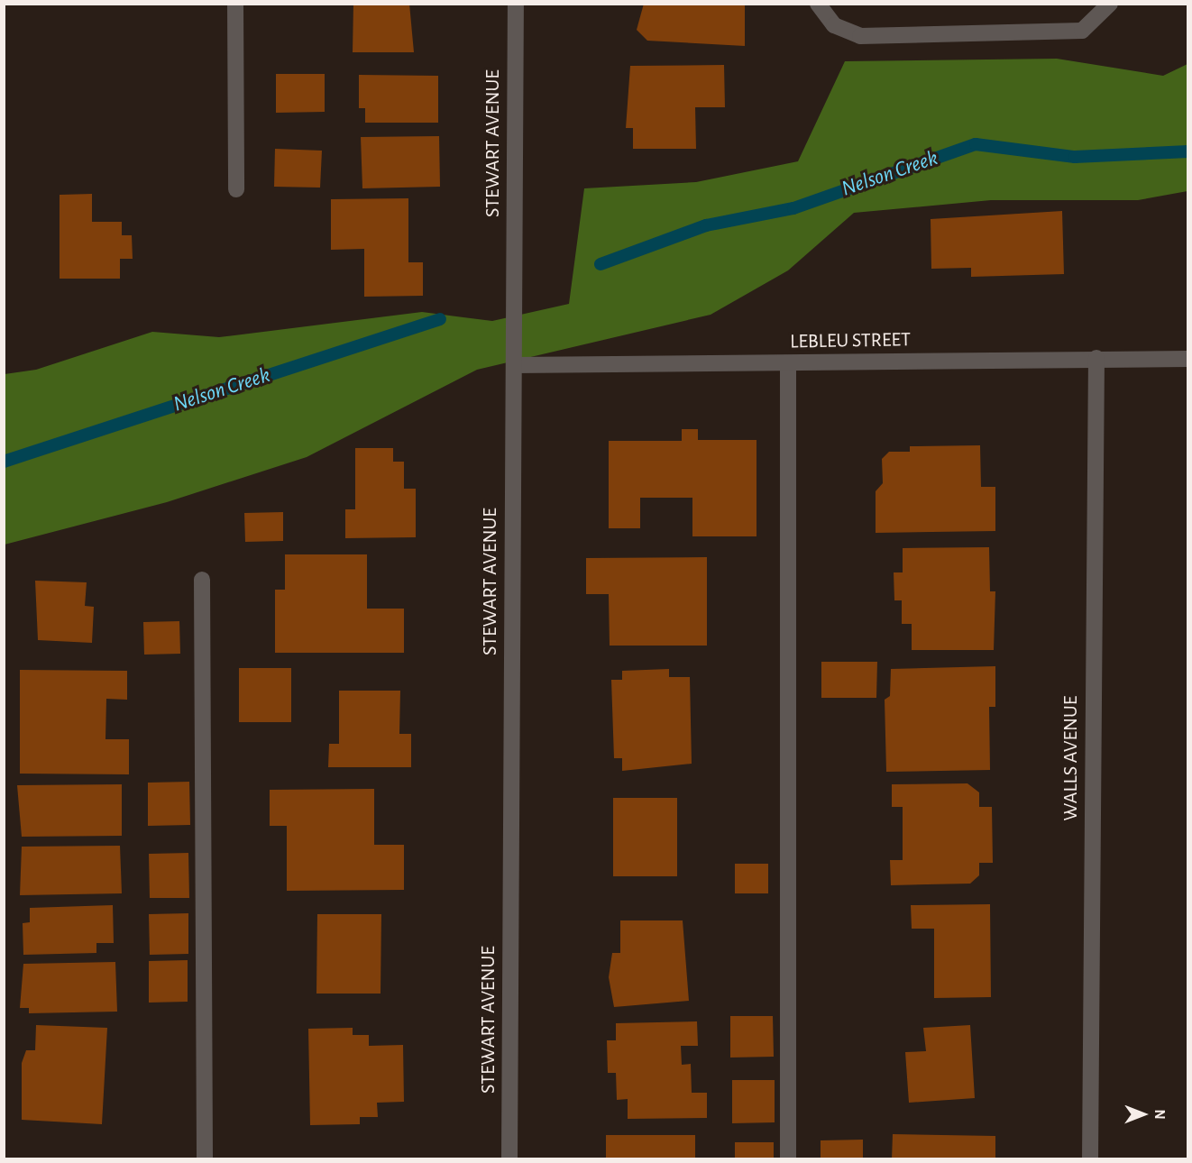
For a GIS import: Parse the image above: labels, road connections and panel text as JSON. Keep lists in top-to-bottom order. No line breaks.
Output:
{"streets":{"street":["STEWART AVENUE","LEBLEU STREET","WALLS AVENUE"]},"crossings":[["STEWART AVENUE","LEBLEU STREET"],["LEBLEU STREET","WALLS AVENUE"]],"water":["Nelson Creek"],"north":"right"}
